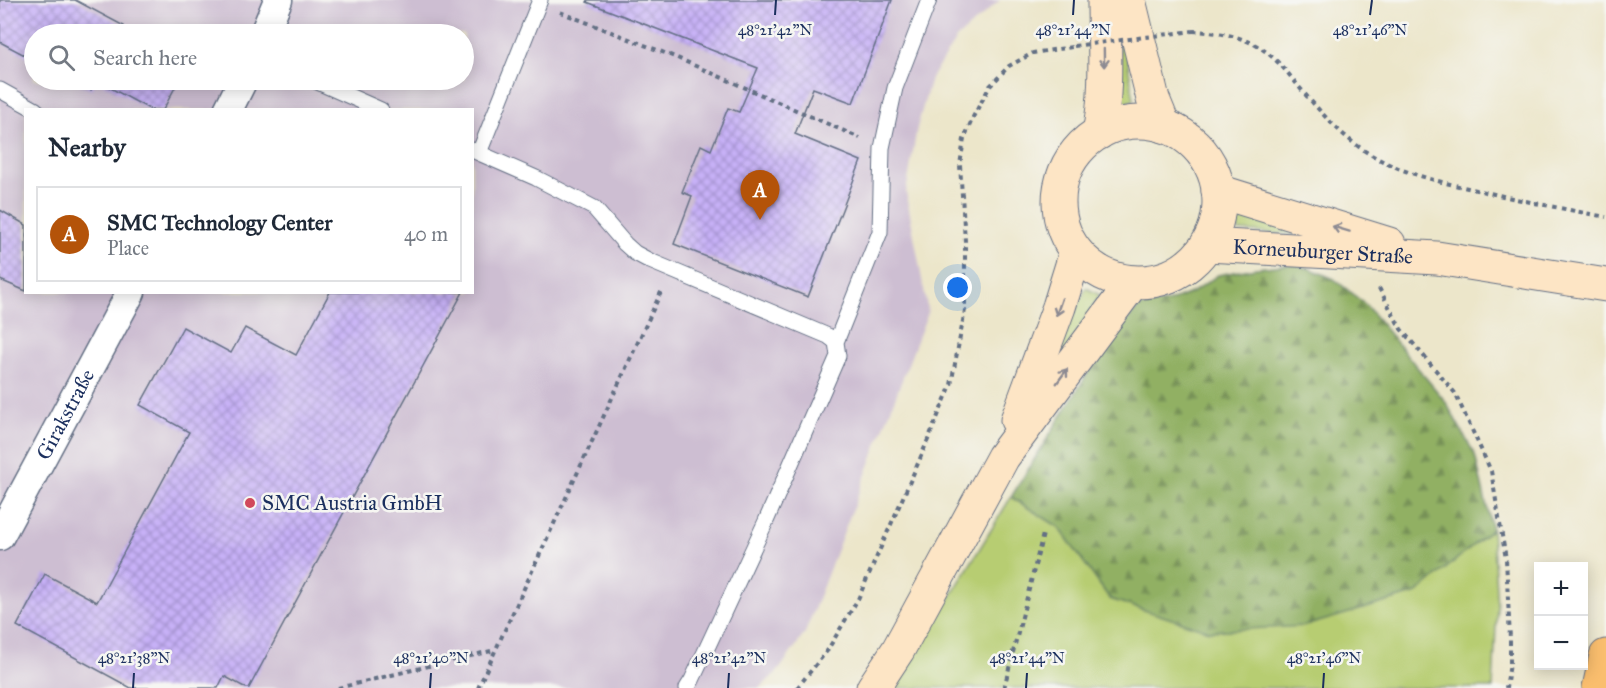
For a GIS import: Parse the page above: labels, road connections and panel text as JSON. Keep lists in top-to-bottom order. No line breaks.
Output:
{"streets":{"main road":["Korneuburger Straße"],"street":["Girakstraße"]},"places":["SMC Austria GmbH"],"page":{"search":"Search here","heading":"Nearby","pins":"A","list":[{"mark":"A","name":"SMC Technology Center","note":"Place","value":"40 m"}],"map_buttons":["+","−"]},"coordinates":["48°21'42\"N","48°21'44\"N","48°21'46\"N","48°21'38\"N","48°21'40\"N"]}
